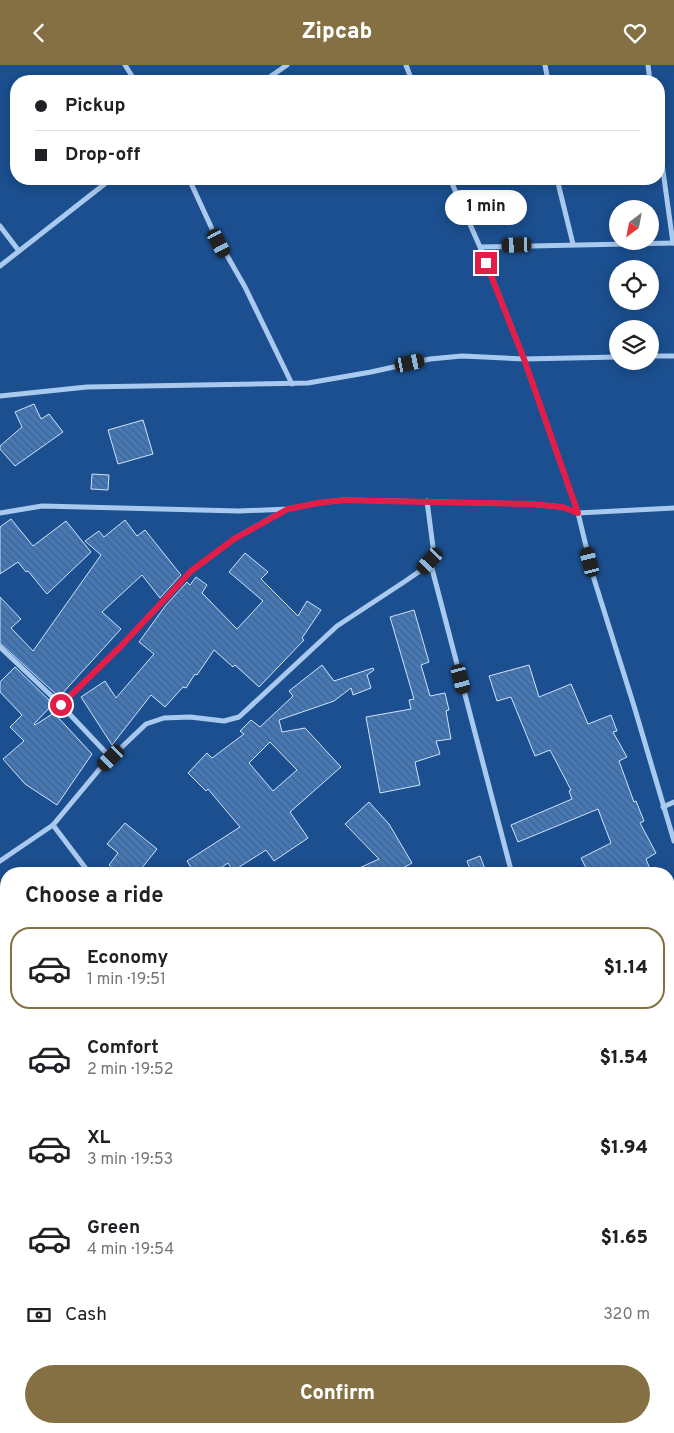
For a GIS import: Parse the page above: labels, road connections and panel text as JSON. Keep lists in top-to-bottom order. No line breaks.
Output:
{"north":"bottom left","page":{"header":"Zipcab","banner":["Pickup","Drop-off"],"bubble":"1 min","heading":"Choose a ride","list":[{"name":"Economy","note":"1 min · 19:51","value":"$1.14"},{"name":"Comfort","note":"2 min · 19:52","value":"$1.54"},{"name":"XL","note":"3 min · 19:53","value":"$1.94"},{"name":"Green","note":"4 min · 19:54","value":"$1.65"}],"pay":["Cash","320 m"],"buttons":"Confirm"}}
